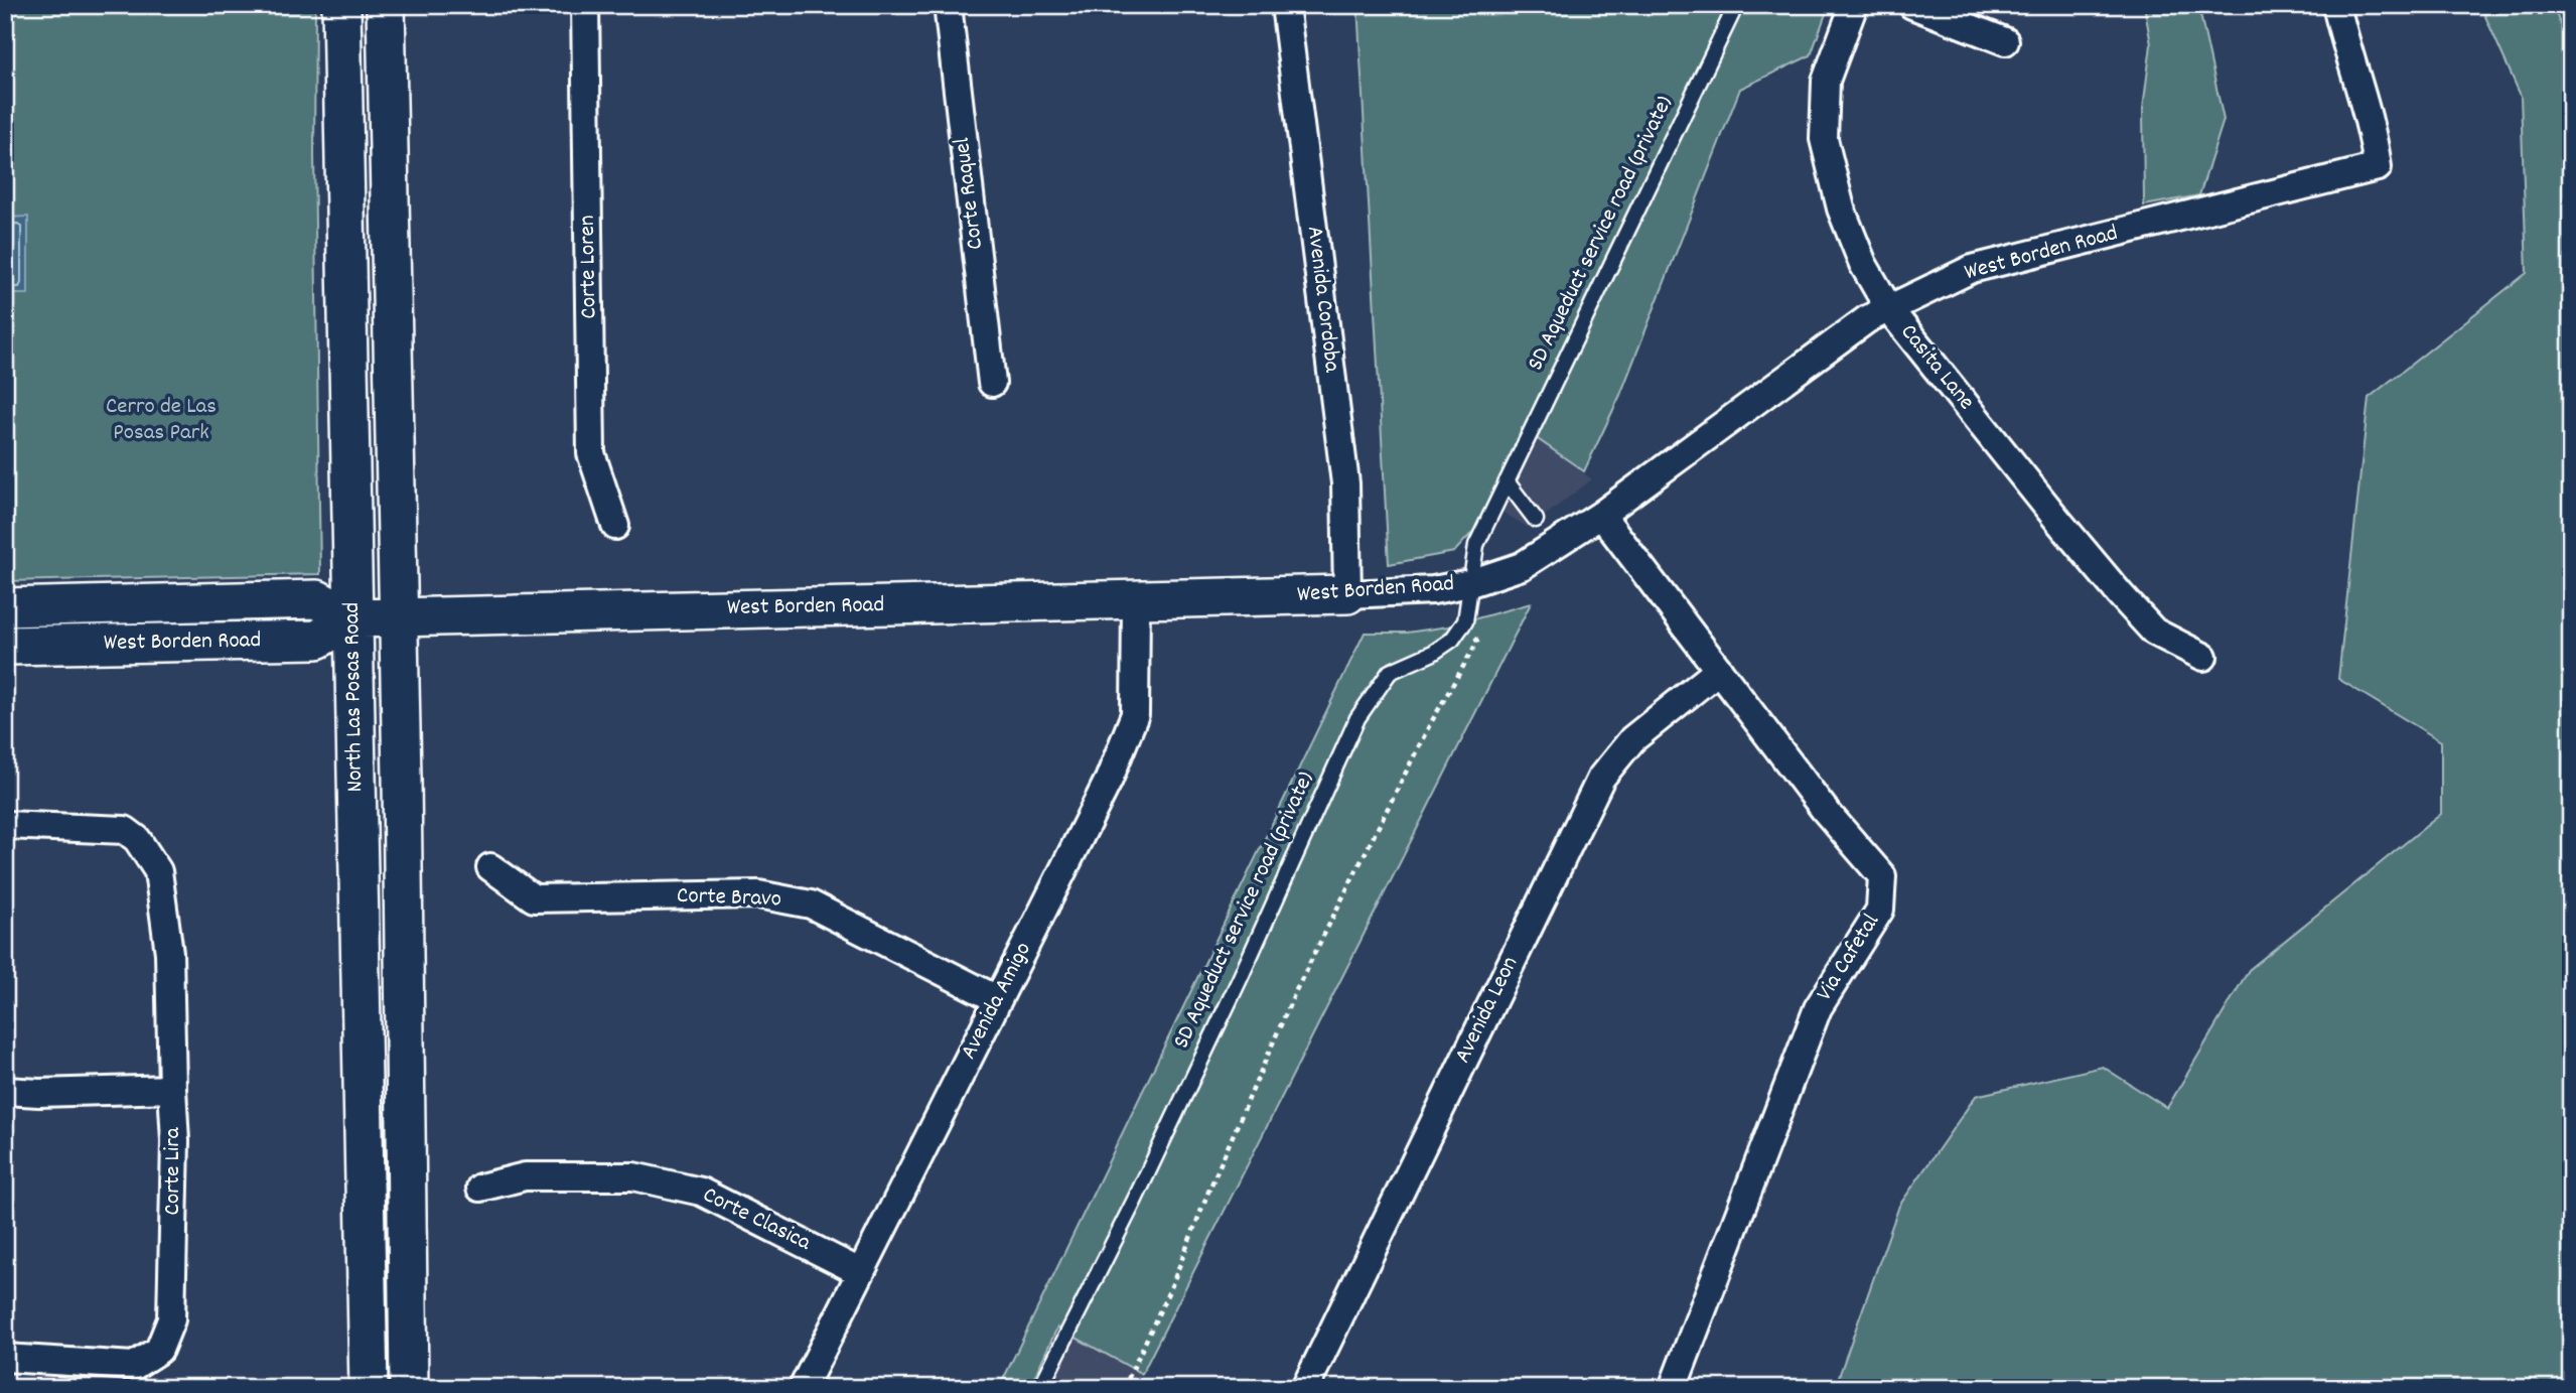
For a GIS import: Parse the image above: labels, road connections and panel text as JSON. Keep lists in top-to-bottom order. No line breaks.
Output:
{"streets":{"street":["Corte Raquel","West Borden Road","Corte Loren","Avenida Cordoba","Casita Lane","North Las Posas Road","Corte Bravo","Via Cafetal","Avenida Amigo","Avenida Leon","Corte Lira","Corte Clasica"],"lane":["SD Aqueduct service road (private)"]},"crossings":[["SD Aqueduct service road (private)","West Borden Road"],["West Borden Road","Avenida Cordoba"],["West Borden Road","Casita Lane"],["West Borden Road","North Las Posas Road"],["West Borden Road","Via Cafetal"],["West Borden Road","Avenida Amigo"],["Corte Bravo","Avenida Amigo"],["Via Cafetal","Avenida Leon"],["Avenida Amigo","Corte Clasica"]],"parks":["Cerro de Las Posas Park"]}
